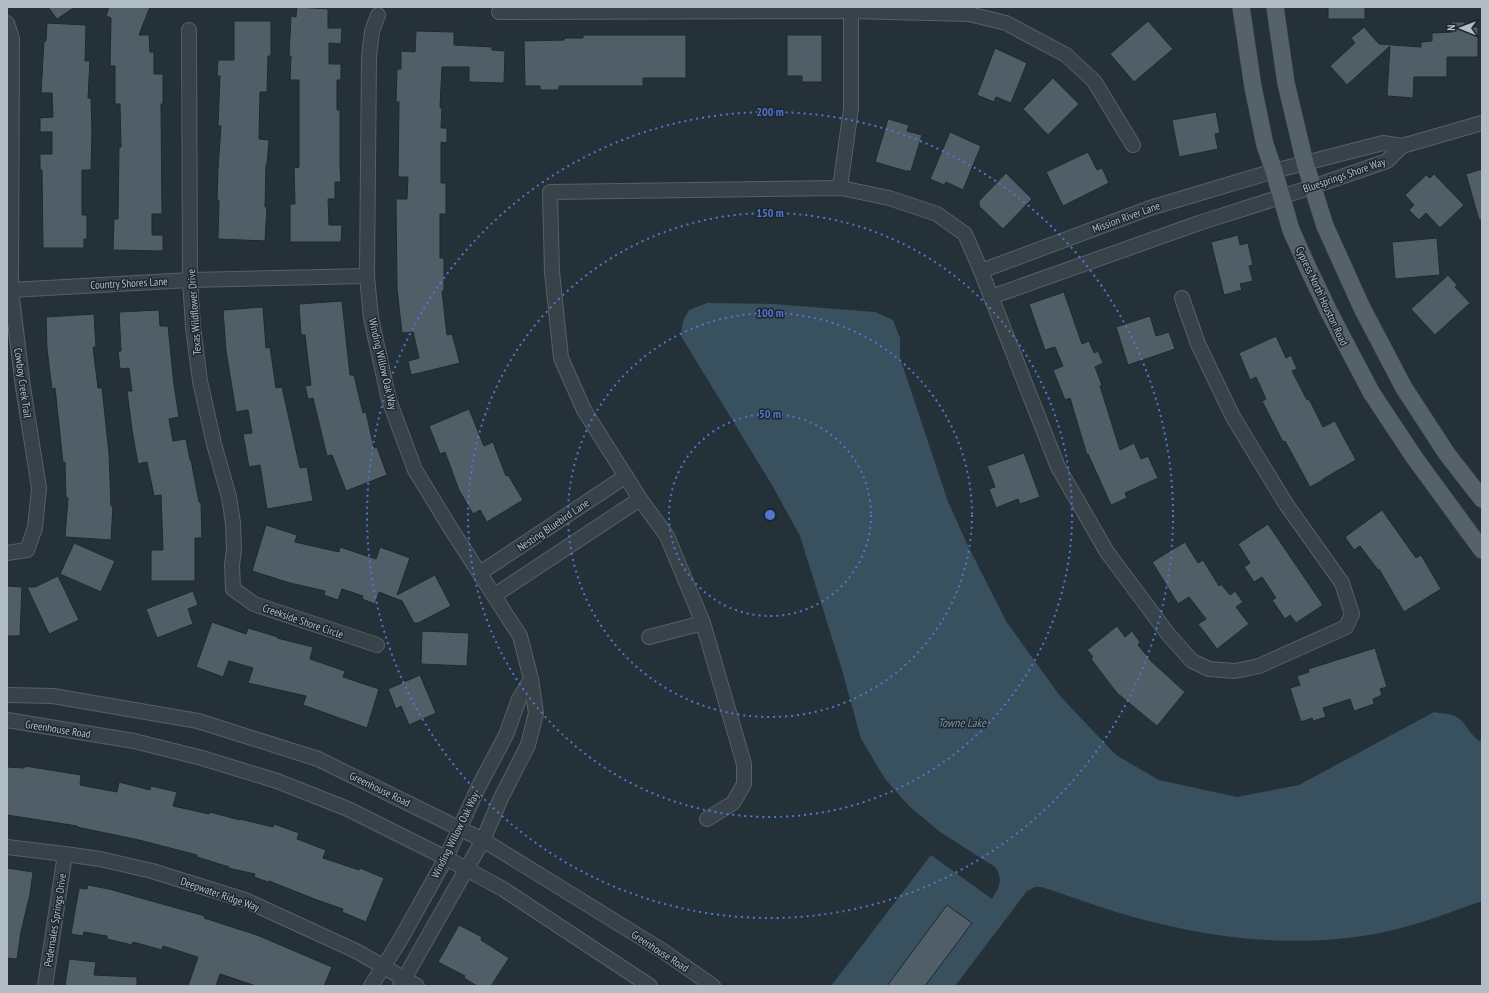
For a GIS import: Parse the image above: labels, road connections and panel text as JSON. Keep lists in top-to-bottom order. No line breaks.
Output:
{"streets":{"main road":["Cypress North Houston Road"],"street":["Bluesprings Shore Way","Mission River Lane","Country Shores Lane","Texas Wildflower Drive","Winding Willow Oak Way","Cowboy Creek Trail","Nesting Bluebird Lane","Creekside Shore Circle","Greenhouse Road","Deepwater Ridge Way","Pedernales Springs Drive"]},"crossings":[["Bluesprings Shore Way","Mission River Lane"],["Bluesprings Shore Way","Cypress North Houston Road"],["Mission River Lane","Cypress North Houston Road"],["Country Shores Lane","Texas Wildflower Drive"],["Country Shores Lane","Winding Willow Oak Way"],["Country Shores Lane","Cowboy Creek Trail"],["Texas Wildflower Drive","Creekside Shore Circle"],["Winding Willow Oak Way","Nesting Bluebird Lane"],["Winding Willow Oak Way","Greenhouse Road"],["Winding Willow Oak Way","Deepwater Ridge Way"],["Deepwater Ridge Way","Pedernales Springs Drive"]],"water":["Towne Lake"],"north":"left","rings":["200 m","150 m","100 m","50 m"]}
